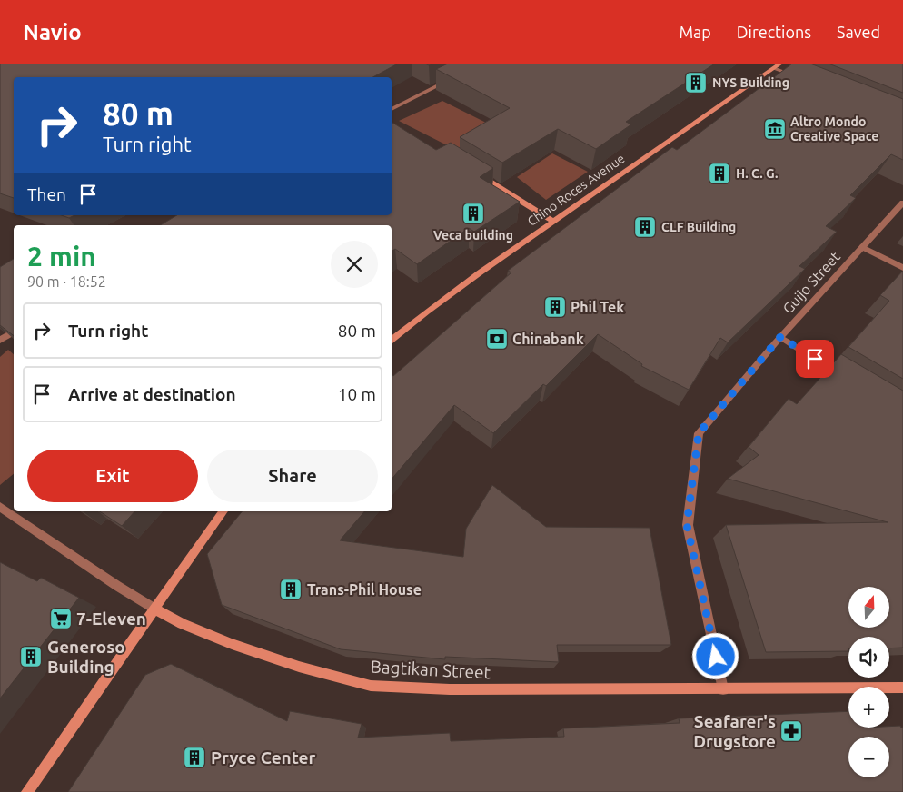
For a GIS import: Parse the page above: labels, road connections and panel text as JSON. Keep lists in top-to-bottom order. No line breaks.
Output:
{"streets":{"main road":["Chino Roces Avenue","Bagtikan Street"],"street":["Guijo Street"]},"crossings":[["Guijo Street","Bagtikan Street"]],"places":{"building":["NYS Building","H. C. G.","Veca building","CLF Building","Phil Tek","Trans-Phil House","Generoso Building","Pryce Center"],"museum":["Altro Mondo Creative Space"],"bank":["Chinabank"],"supermarket":["7-Eleven"],"pharmacy":["Seafarer's Drugstore"]},"north":"top","page":{"header":"Navio","nav":["Map","Directions","Saved"],"turn":["80 m","Turn right"],"then":"Then","heading":["2 min","90 m · 18:52"],"list":[{"name":"Turn right","value":"80 m"},{"name":"Arrive at destination","value":"10 m"}],"buttons":["Exit","Share"],"map_buttons":["+","−"]}}
